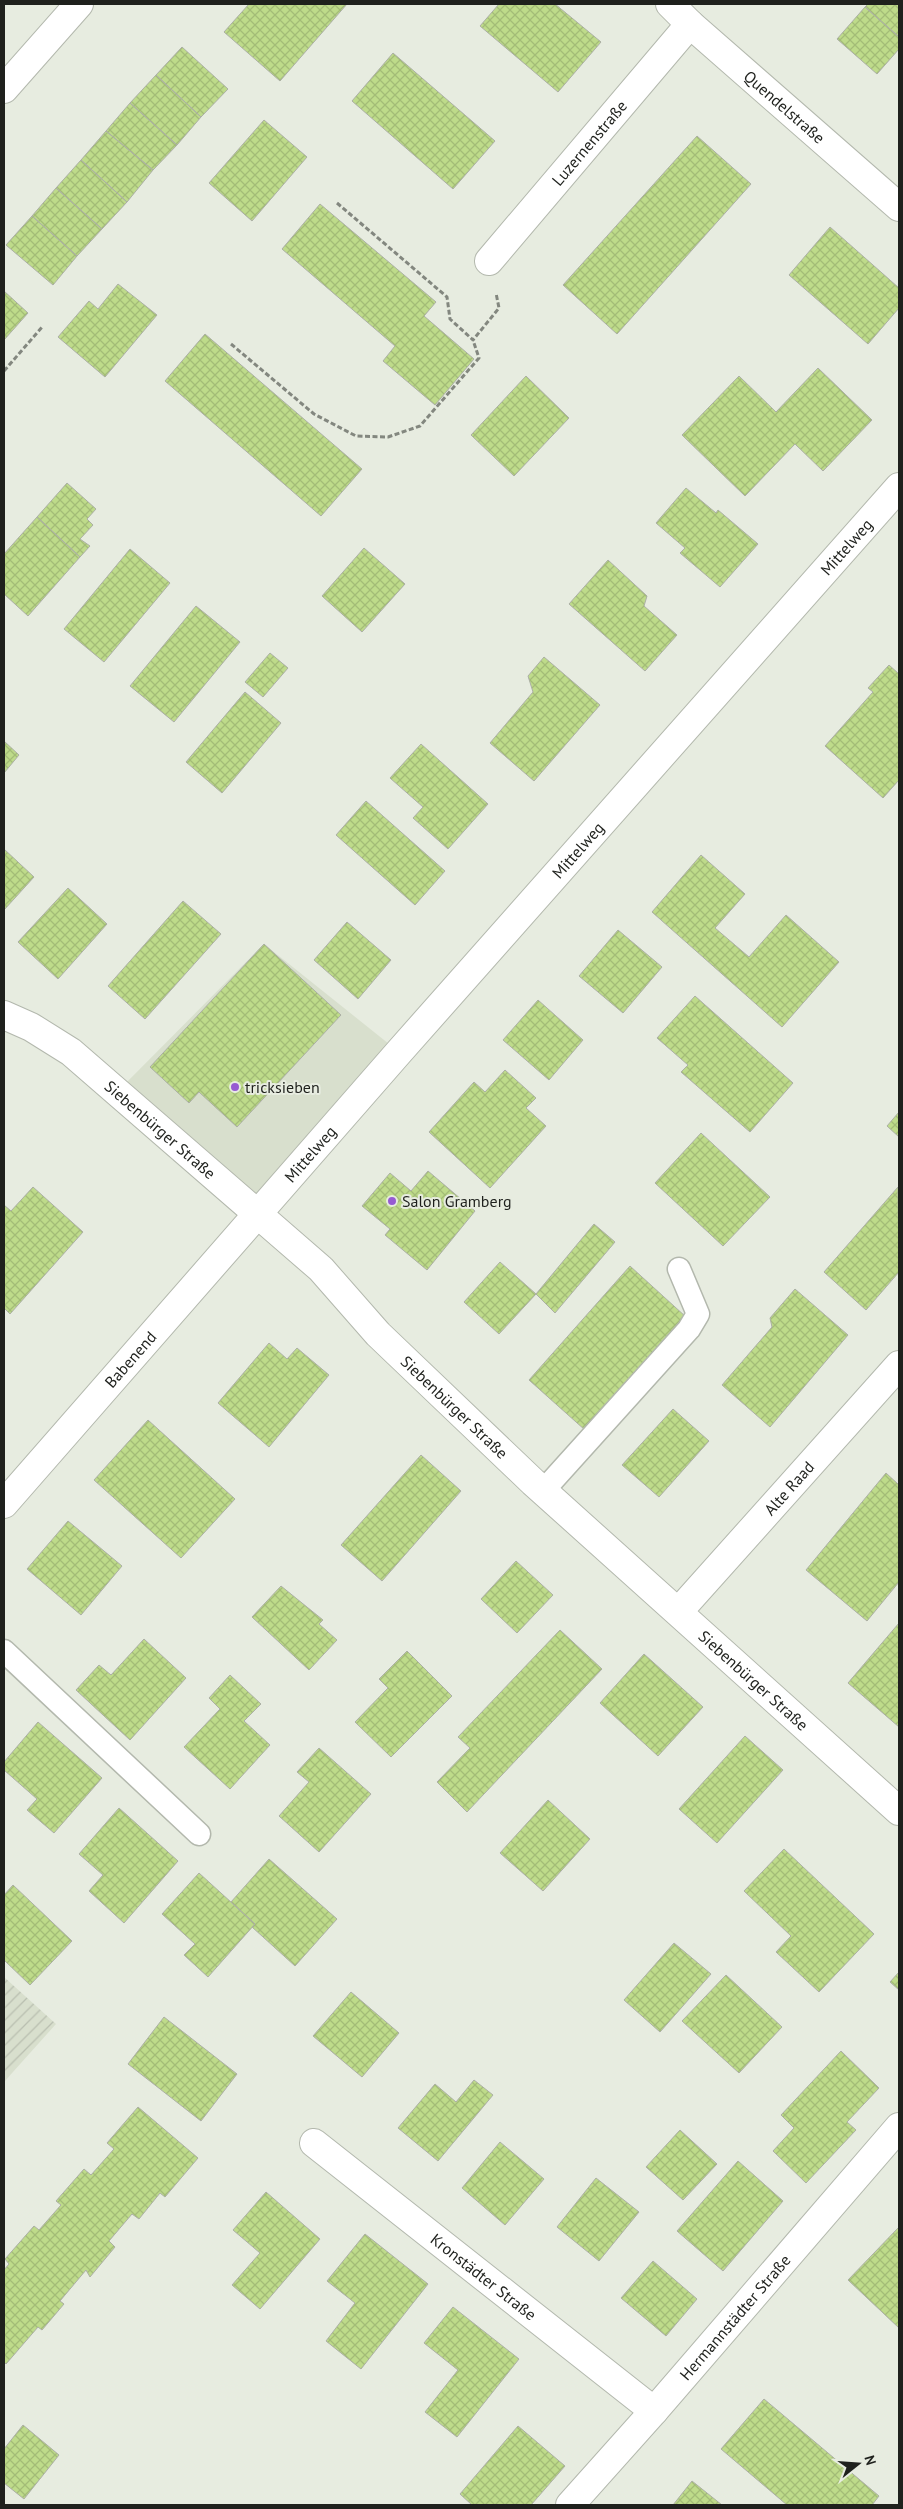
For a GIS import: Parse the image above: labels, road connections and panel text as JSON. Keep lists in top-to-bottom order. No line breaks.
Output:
{"streets":{"street":["Quendelstraße","Luzernenstraße","Mittelweg","Siebenbürger Straße","Babenend","Alte Raad","Kronstädter Straße","Hermannstädter Straße"]},"crossings":[["Quendelstraße","Luzernenstraße"],["Mittelweg","Siebenbürger Straße"],["Mittelweg","Babenend"],["Siebenbürger Straße","Babenend"],["Siebenbürger Straße","Alte Raad"],["Kronstädter Straße","Hermannstädter Straße"]],"places":["tricksieben","Salon Gramberg"],"north":"right"}
